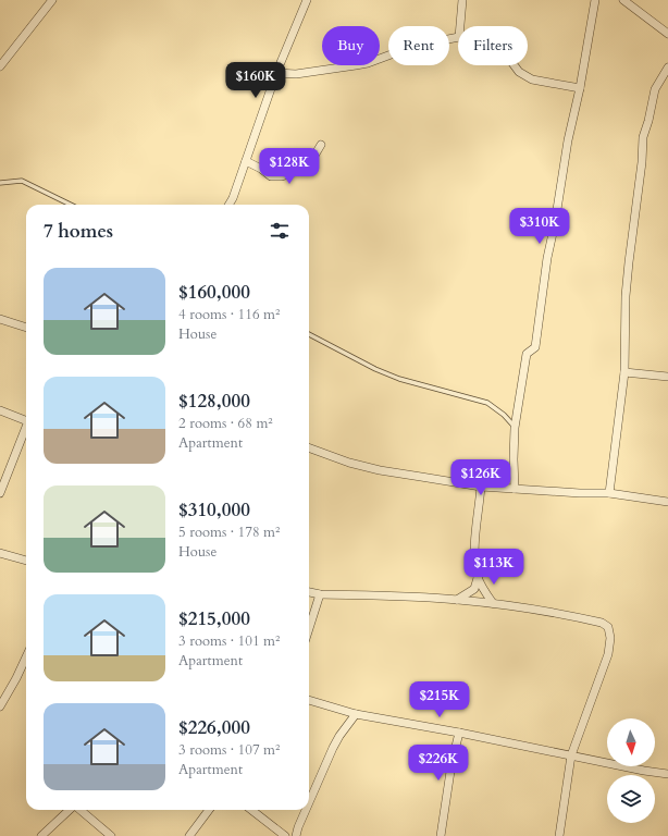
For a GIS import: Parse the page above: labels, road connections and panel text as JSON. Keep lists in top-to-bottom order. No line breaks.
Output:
{"north":"bottom","page":{"chip":["Buy","Rent","Filters"],"price":["$160K","$128K","$310K","$126K","$113K","$215K","$226K"],"heading":"7 homes","list":[{"name":"$160,000","note":"4 rooms · 116 m² · House"},{"name":"$128,000","note":"2 rooms · 68 m² · Apartment"},{"name":"$310,000","note":"5 rooms · 178 m² · House"},{"name":"$215,000","note":"3 rooms · 101 m² · Apartment"},{"name":"$226,000","note":"3 rooms · 107 m² · Apartment"}]}}
